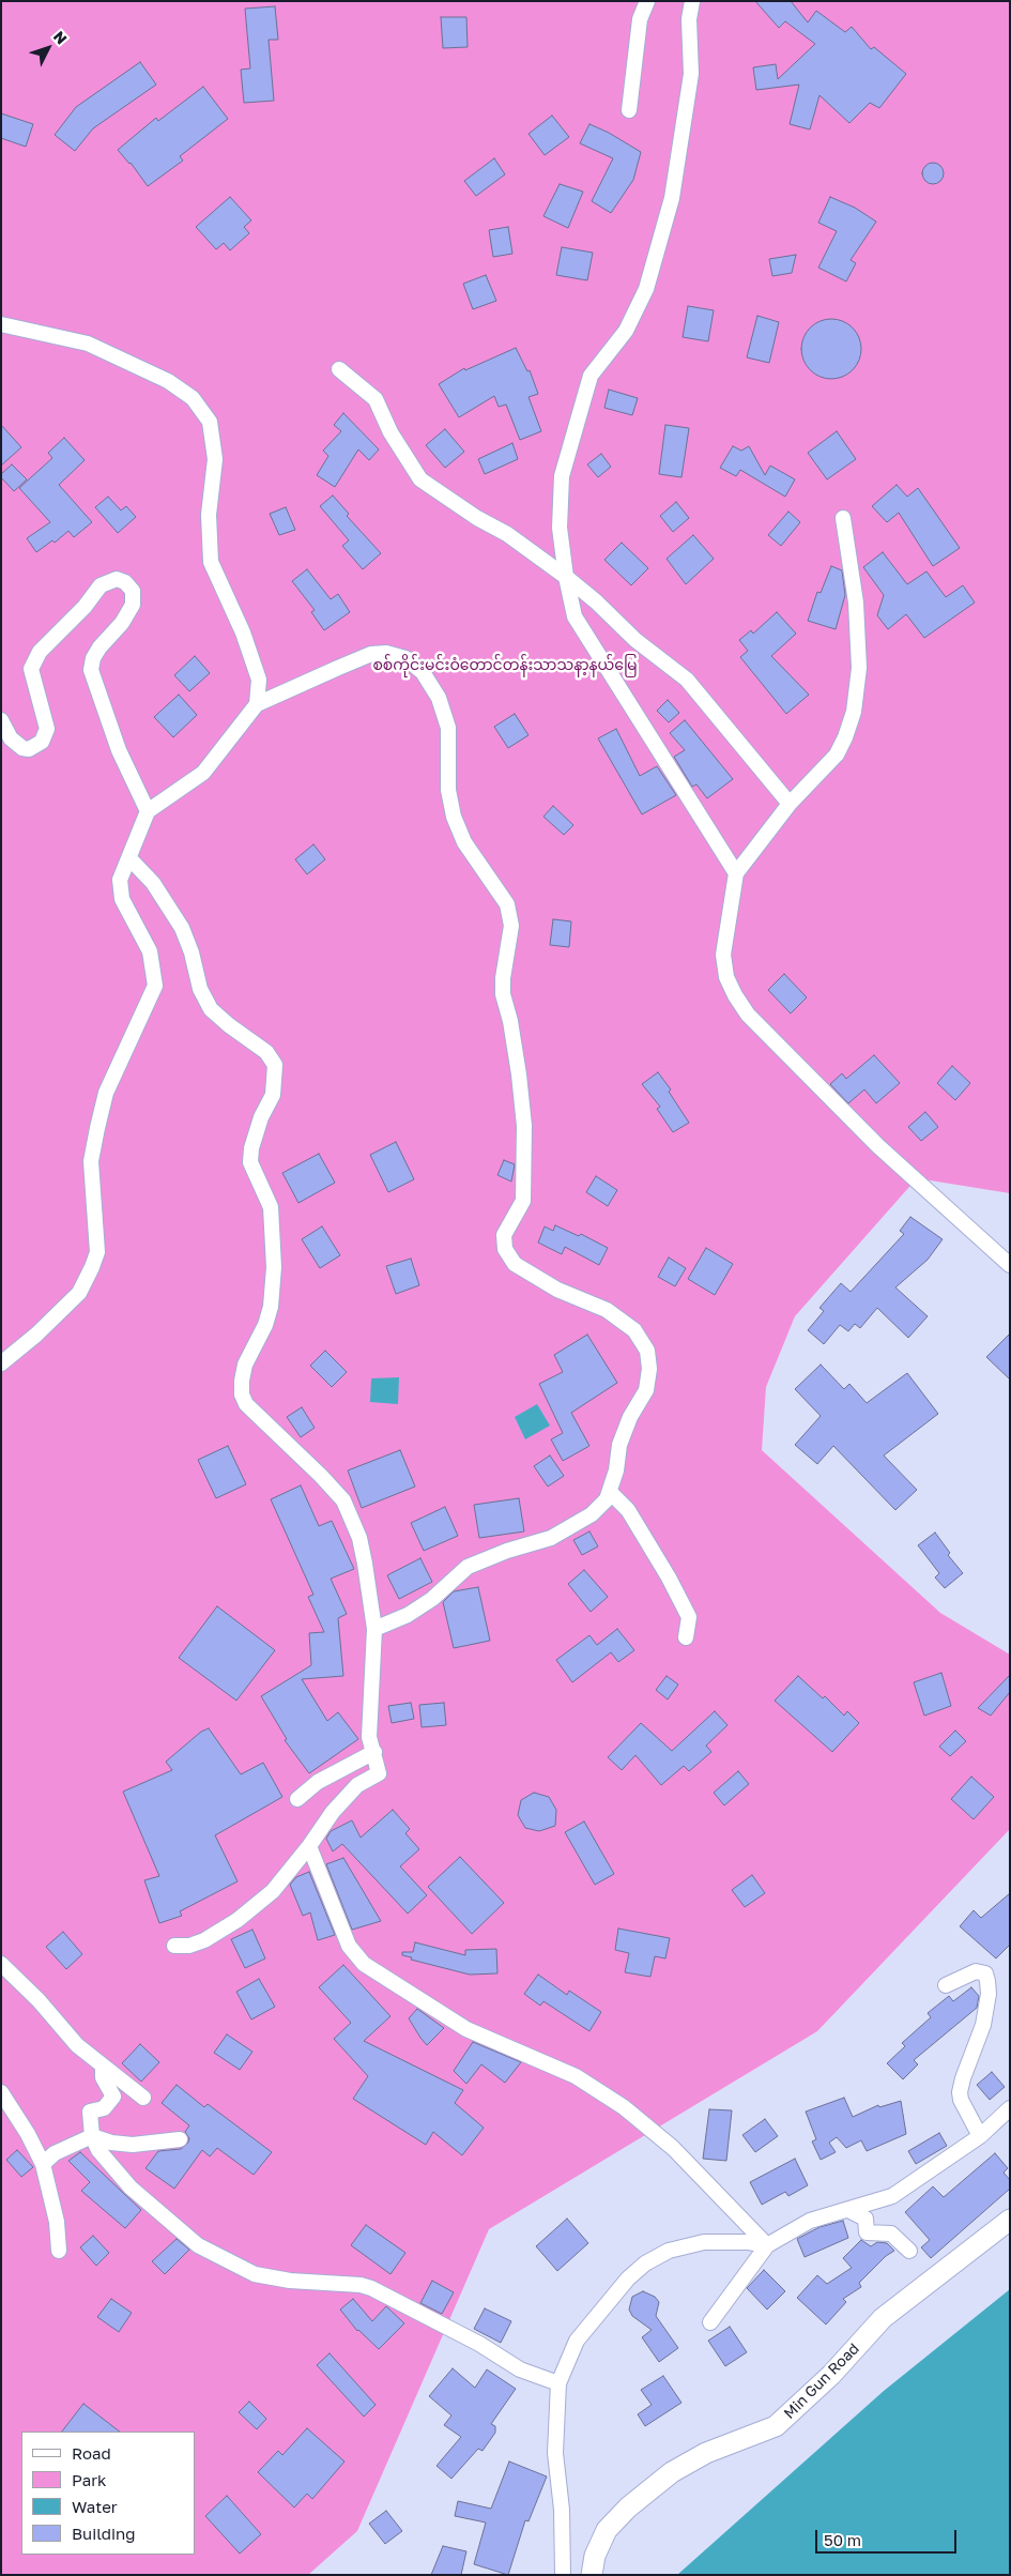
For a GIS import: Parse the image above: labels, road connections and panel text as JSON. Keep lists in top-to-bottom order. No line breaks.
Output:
{"streets":{"street":["Min Gun Road"]},"parks":["စစ်ကိုင်းမင်းဝံတောင်တန်းသာသနာ့နယ်မြေ"],"legend":["Road","Park","Water","Building"],"scale_bar":"50 m","north":"top right"}
